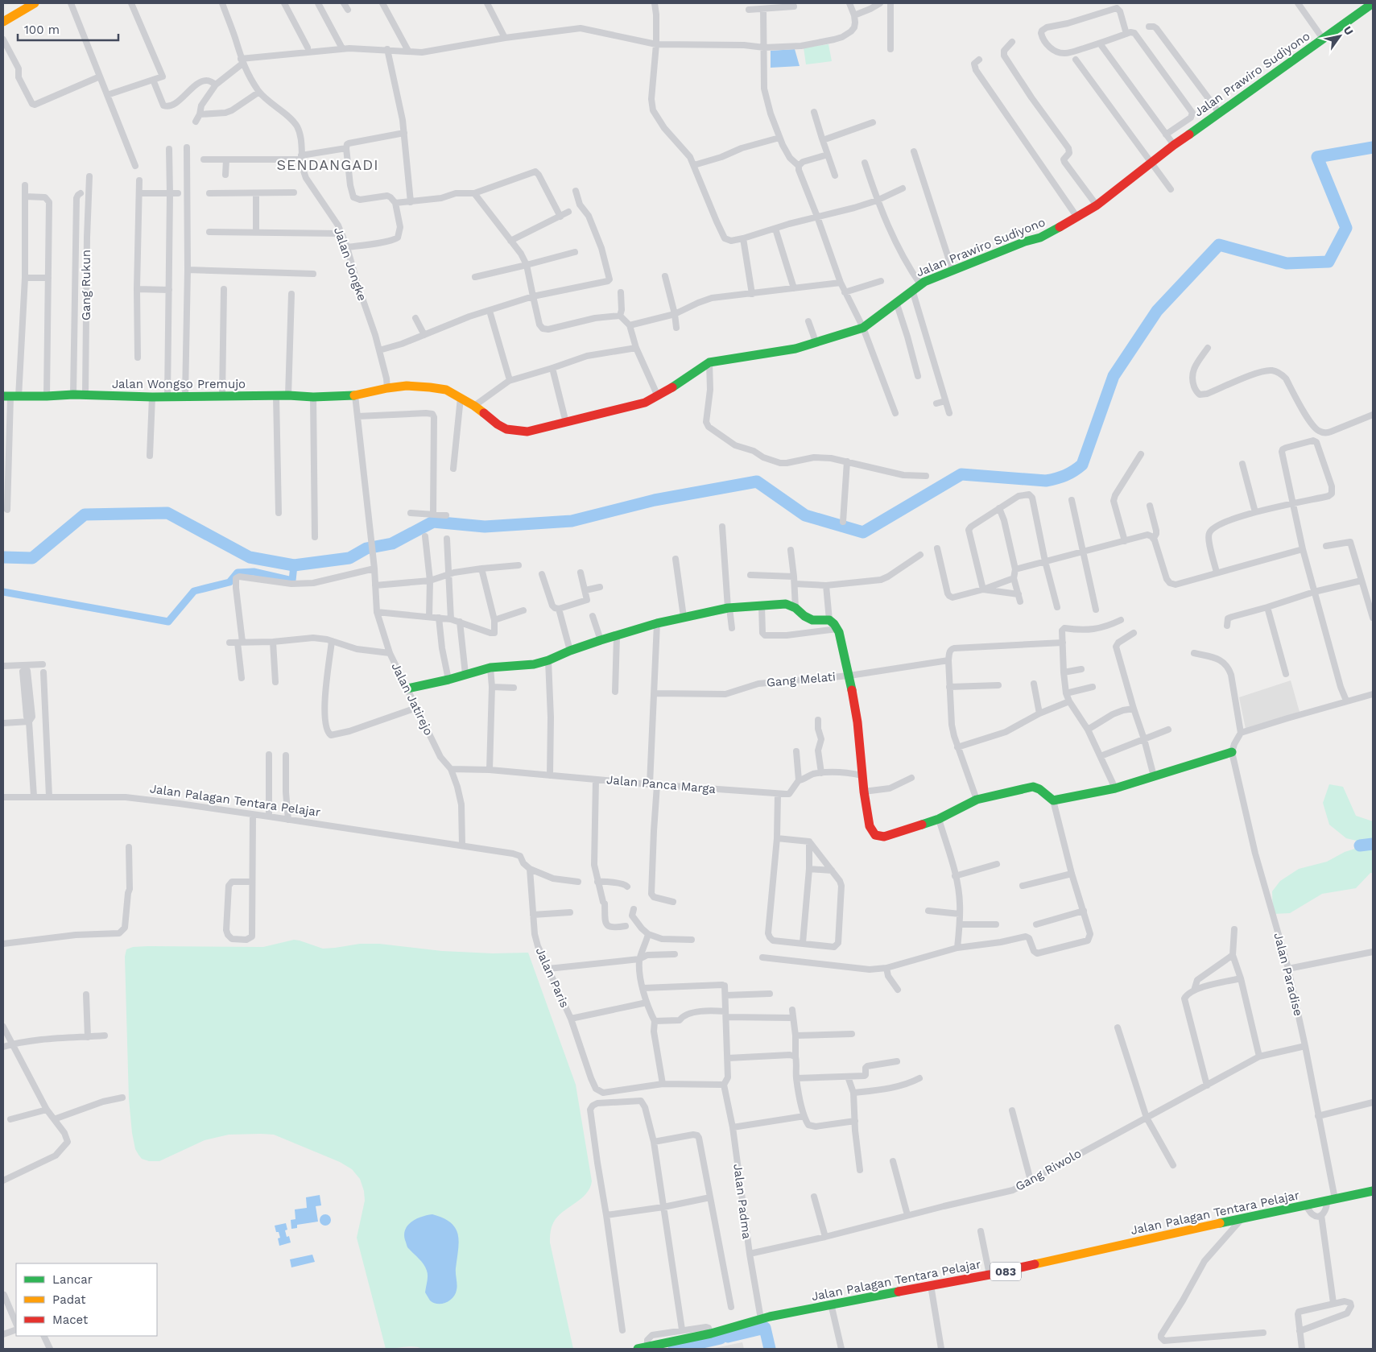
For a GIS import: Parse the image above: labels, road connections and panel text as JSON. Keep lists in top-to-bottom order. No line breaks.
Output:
{"streets":{"main road":["Jalan Prawiro Sudiyono","Jalan Wongso Premujo","Jalan Palagan Tentara Pelajar","083"],"street":["Jalan Jongke","Gang Rukun","Gang Melati","Jalan Jatirejo","Jalan Panca Marga","Jalan Paradise","Jalan Paris","Gang Riwolo","Jalan Padma"]},"crossings":[["Jalan Prawiro Sudiyono","Jalan Jongke"],["Jalan Prawiro Sudiyono","Jalan Wongso Premujo"],["Gang Rukun","Jalan Wongso Premujo"],["Jalan Jatirejo","Jalan Panca Marga"],["Jalan Jatirejo","Jalan Palagan Tentara Pelajar"],["Jalan Palagan Tentara Pelajar","Jalan Paradise"],["Jalan Palagan Tentara Pelajar","Jalan Padma"],["Jalan Paradise","Gang Riwolo"],["Jalan Paris","Jalan Padma"],["Gang Riwolo","Jalan Padma"]],"districts":["SENDANGADI"],"legend":["Lancar","Padat","Macet"],"scale_bar":"100 m","north":"top right"}
